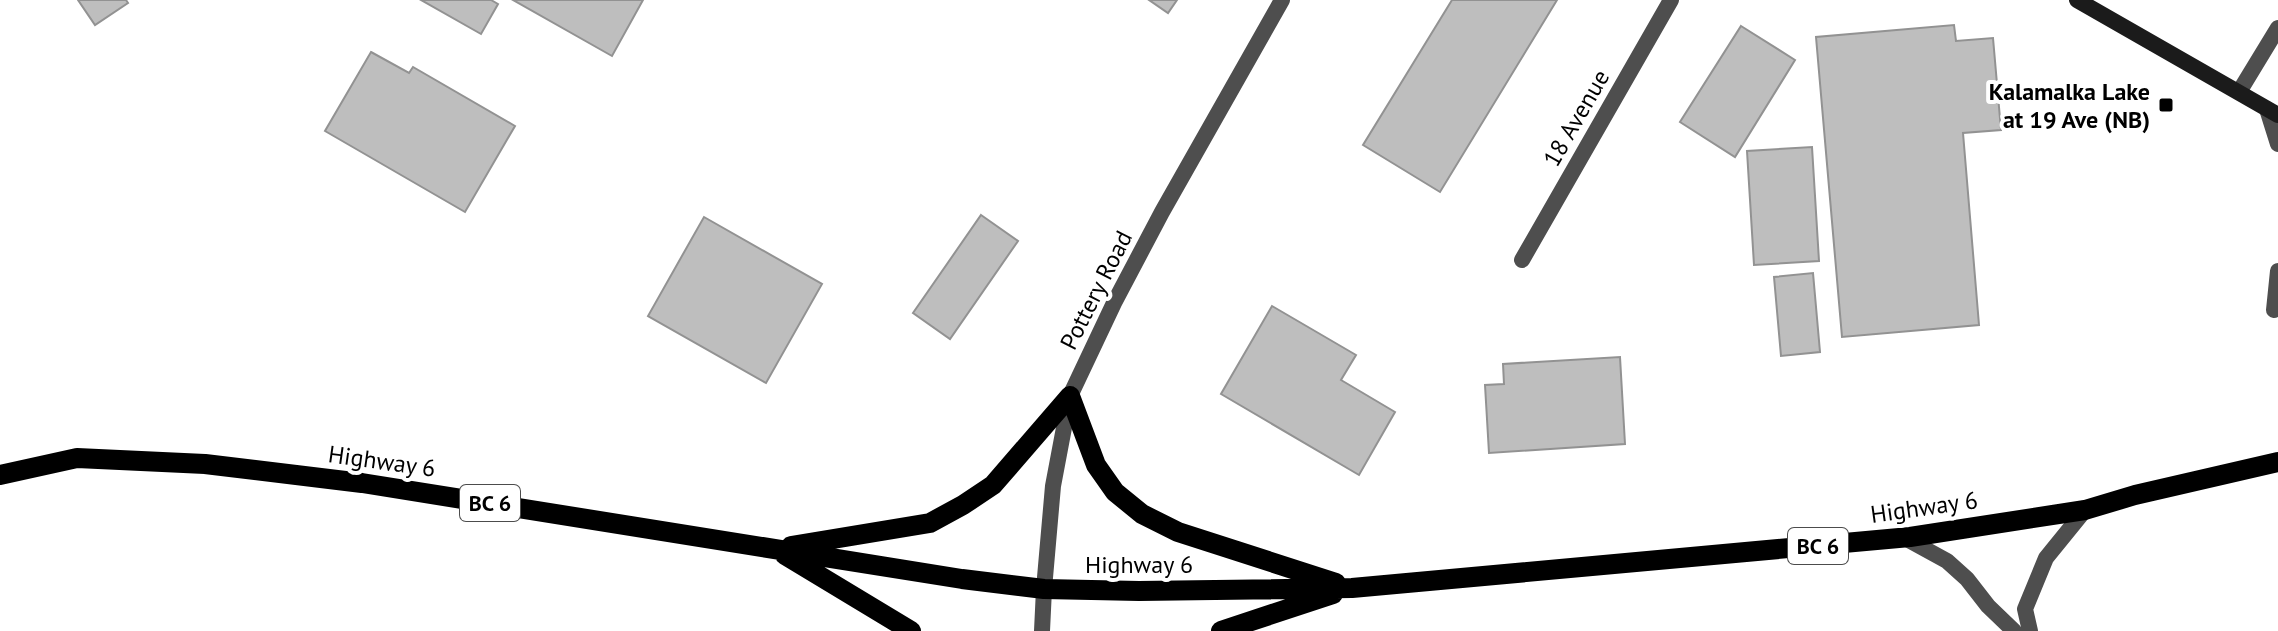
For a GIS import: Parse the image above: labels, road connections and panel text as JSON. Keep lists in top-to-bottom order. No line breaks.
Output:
{"streets":{"main road":["Highway 6","BC 6"],"street":["18 Avenue","Pottery Road"]},"crossings":[["Pottery Road","Highway 6"]],"places":{"transit":["Kalamalka Lake at 19 Ave (NB)"]}}
